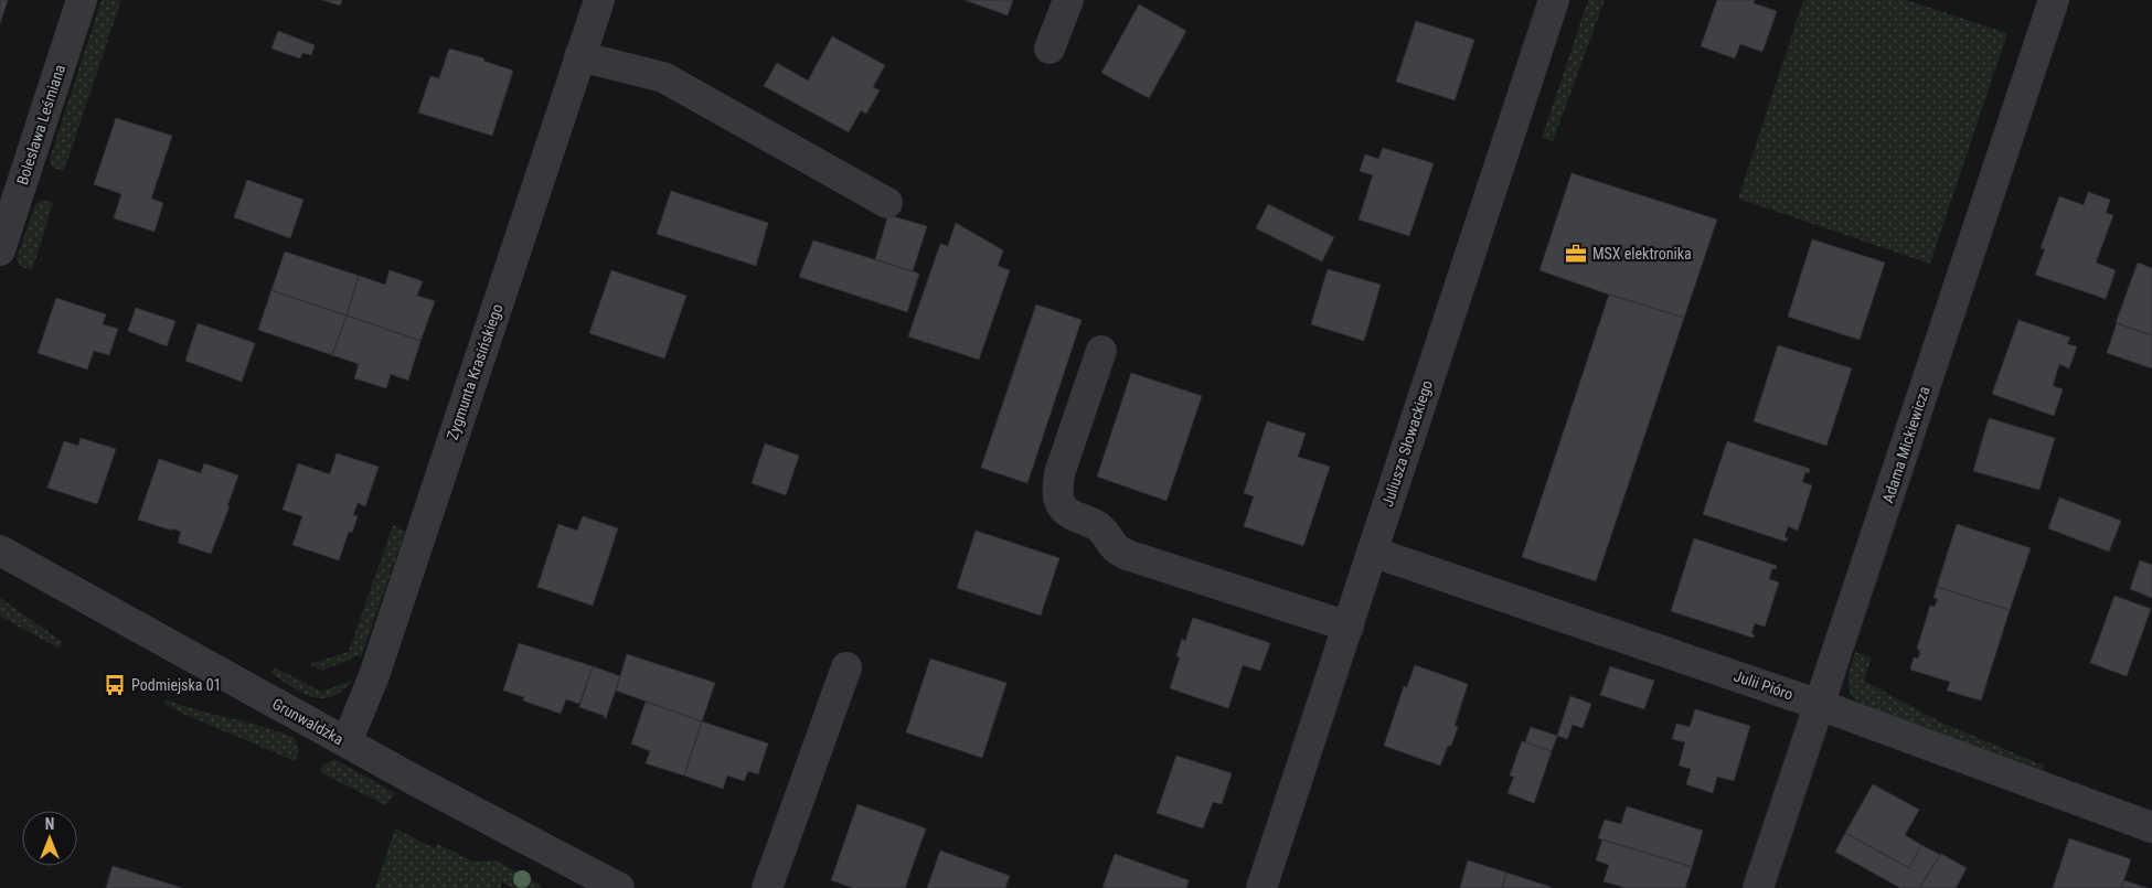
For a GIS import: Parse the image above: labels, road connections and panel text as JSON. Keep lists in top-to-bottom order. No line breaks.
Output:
{"streets":{"street":["Bolesława Leśmiana","Zygmunta Krasińskiego","Juliusza Słowackiego","Adama Mickiewicza","Julii Pióro","Grunwaldzka"]},"crossings":[["Zygmunta Krasińskiego","Grunwaldzka"],["Juliusza Słowackiego","Julii Pióro"],["Adama Mickiewicza","Julii Pióro"]],"places":{"office":["MSX elektronika"],"bus stop":["Podmiejska 01"]},"north":"top"}
